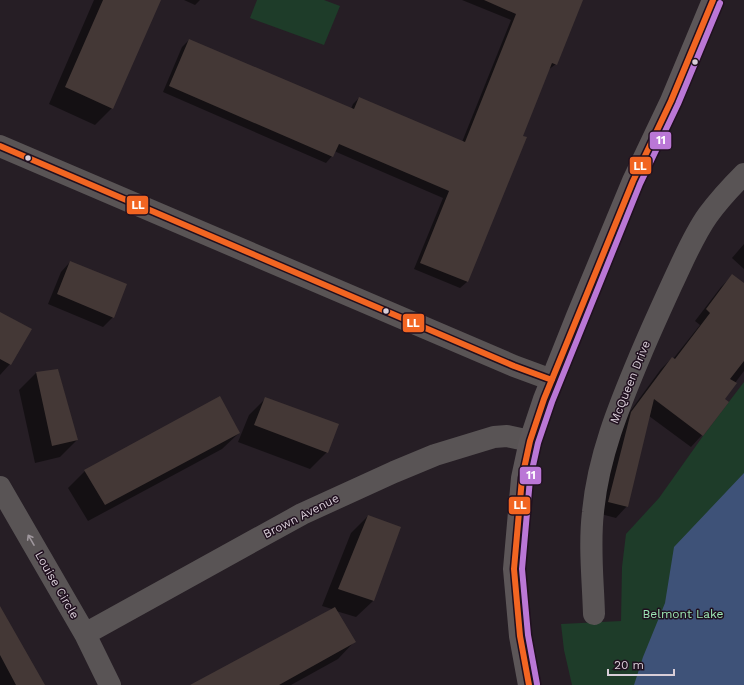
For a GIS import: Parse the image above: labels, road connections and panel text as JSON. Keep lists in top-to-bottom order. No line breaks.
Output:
{"streets":{"street":["McQueen Drive","Brown Avenue","Louise Circle"]},"crossings":[["Brown Avenue","Louise Circle"]],"one_way":["Louise Circle"],"parks":["Belmont Lake"],"lines":["transit line LL","transit line 11"],"scale_bar":"20 m"}
